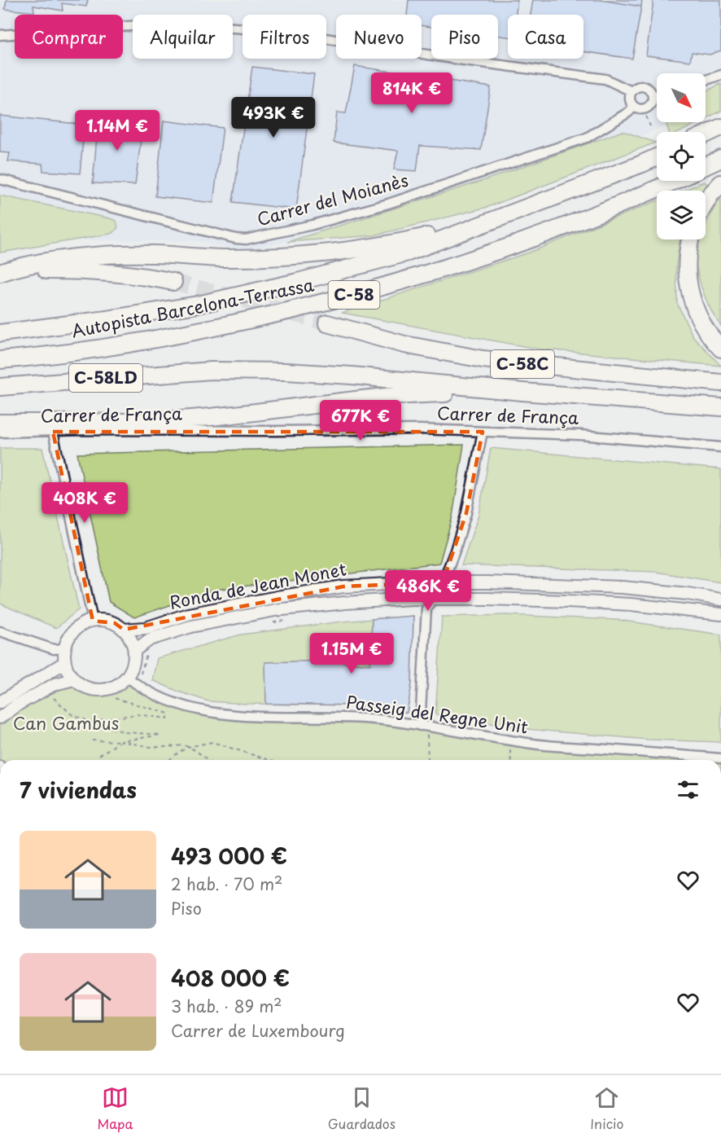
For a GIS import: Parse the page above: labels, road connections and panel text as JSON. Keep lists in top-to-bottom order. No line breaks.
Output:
{"streets":{"highway":["C-58","Autopista Barcelona-Terrassa","C-58C","C-58LD"],"street":["Carrer del Moianès","Carrer de França","Ronda de Jean Monet","Passeig del Regne Unit"]},"crossings":[["C-58C","C-58LD"],["Ronda de Jean Monet","Passeig del Regne Unit"]],"parks":["Can Gambus"],"north":"bottom right","page":{"chip":["Comprar","Alquilar","Filtros","Nuevo","Piso","Casa"],"price":["814K €","493K €","1.14M €","677K €","408K €","486K €","1.15M €"],"heading":"7 viviendas","list":[{"name":"493 000 €","note":"2 hab. · 70 m² · Piso"},{"name":"408 000 €","note":"3 hab. · 89 m² · Carrer de Luxembourg"}],"tabs":["Mapa","Guardados","Inicio"]}}
